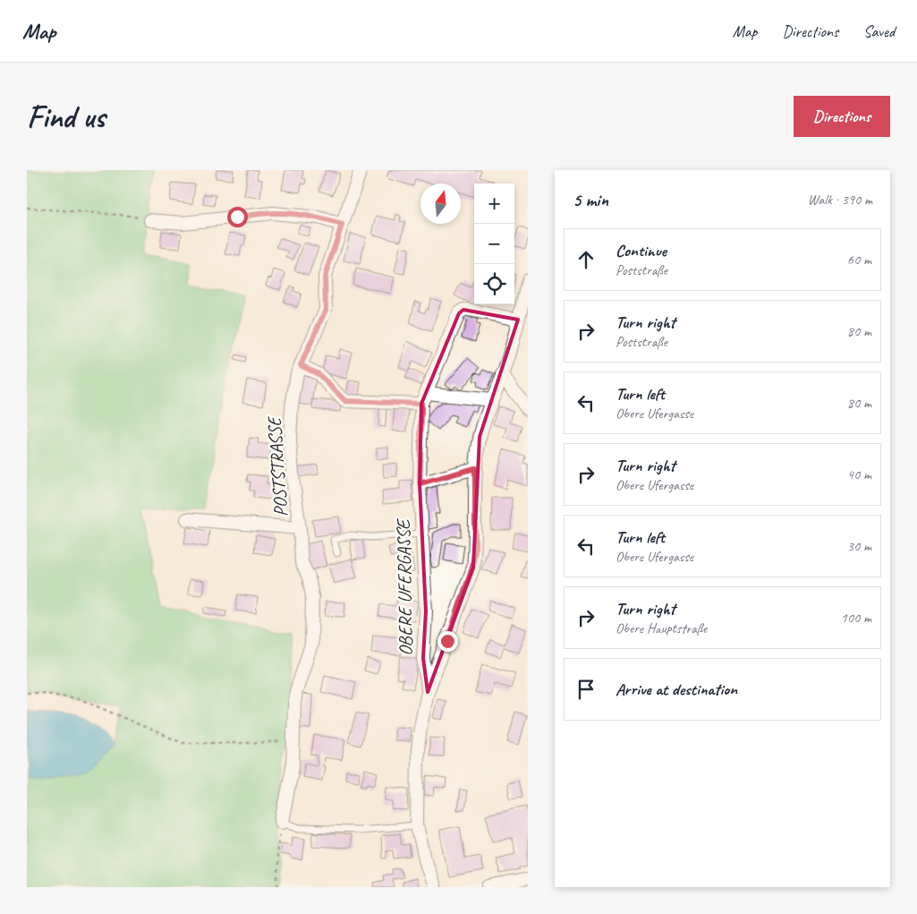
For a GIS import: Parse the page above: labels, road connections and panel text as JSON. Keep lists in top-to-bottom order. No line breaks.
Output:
{"streets":{"street":["POSTSTRASSE","OBERE UFERGASSE"]},"north":"top","page":{"header":"Map","nav":["Map","Directions","Saved"],"buttons":"Directions","title":"Find us","heading":["5 min","Walk · 390 m"],"map_buttons":["+","−"],"list":[["Continue","Poststraße","60 m"],["Turn right","Poststraße","80 m"],["Turn left","Obere Ufergasse","80 m"],["Turn right","Obere Ufergasse","40 m"],["Turn left","Obere Ufergasse","30 m"],["Turn right","Obere Hauptstraße","100 m"],"Arrive at destination"]}}
